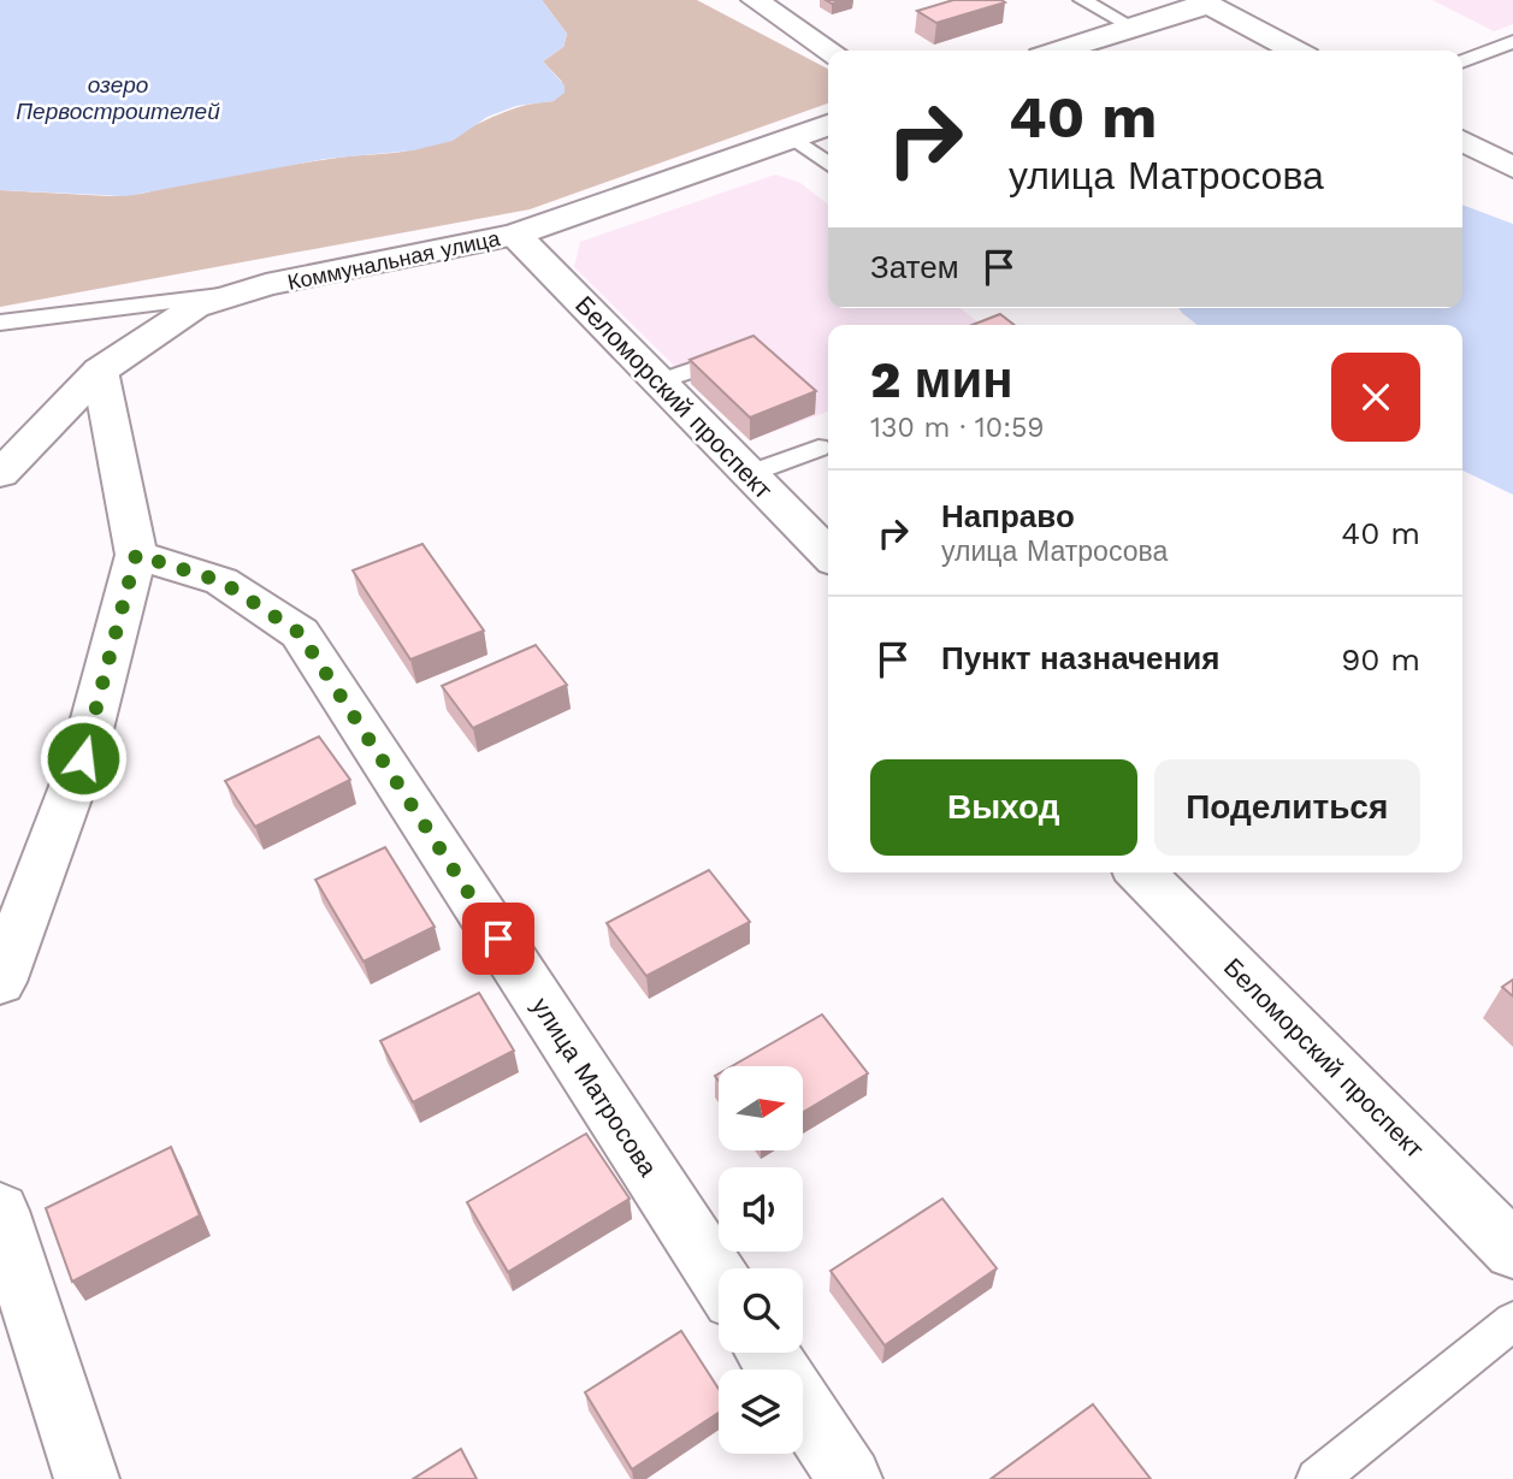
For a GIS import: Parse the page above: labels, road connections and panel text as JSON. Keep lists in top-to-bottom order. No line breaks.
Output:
{"streets":{"street":["Коммунальная улица","Беломорский проспект","улица Матросова"]},"crossings":[["Коммунальная улица","Беломорский проспект"]],"water":["озеро Первостроителей"],"north":"right","page":{"turn":["40 m","улица Матросова"],"then":"Затем","heading":["2 мин","130 m · 10:59"],"list":[{"name":"Направо","note":"улица Матросова","value":"40 m"},{"name":"Пункт назначения","value":"90 m"}],"buttons":["Выход","Поделиться"]}}
